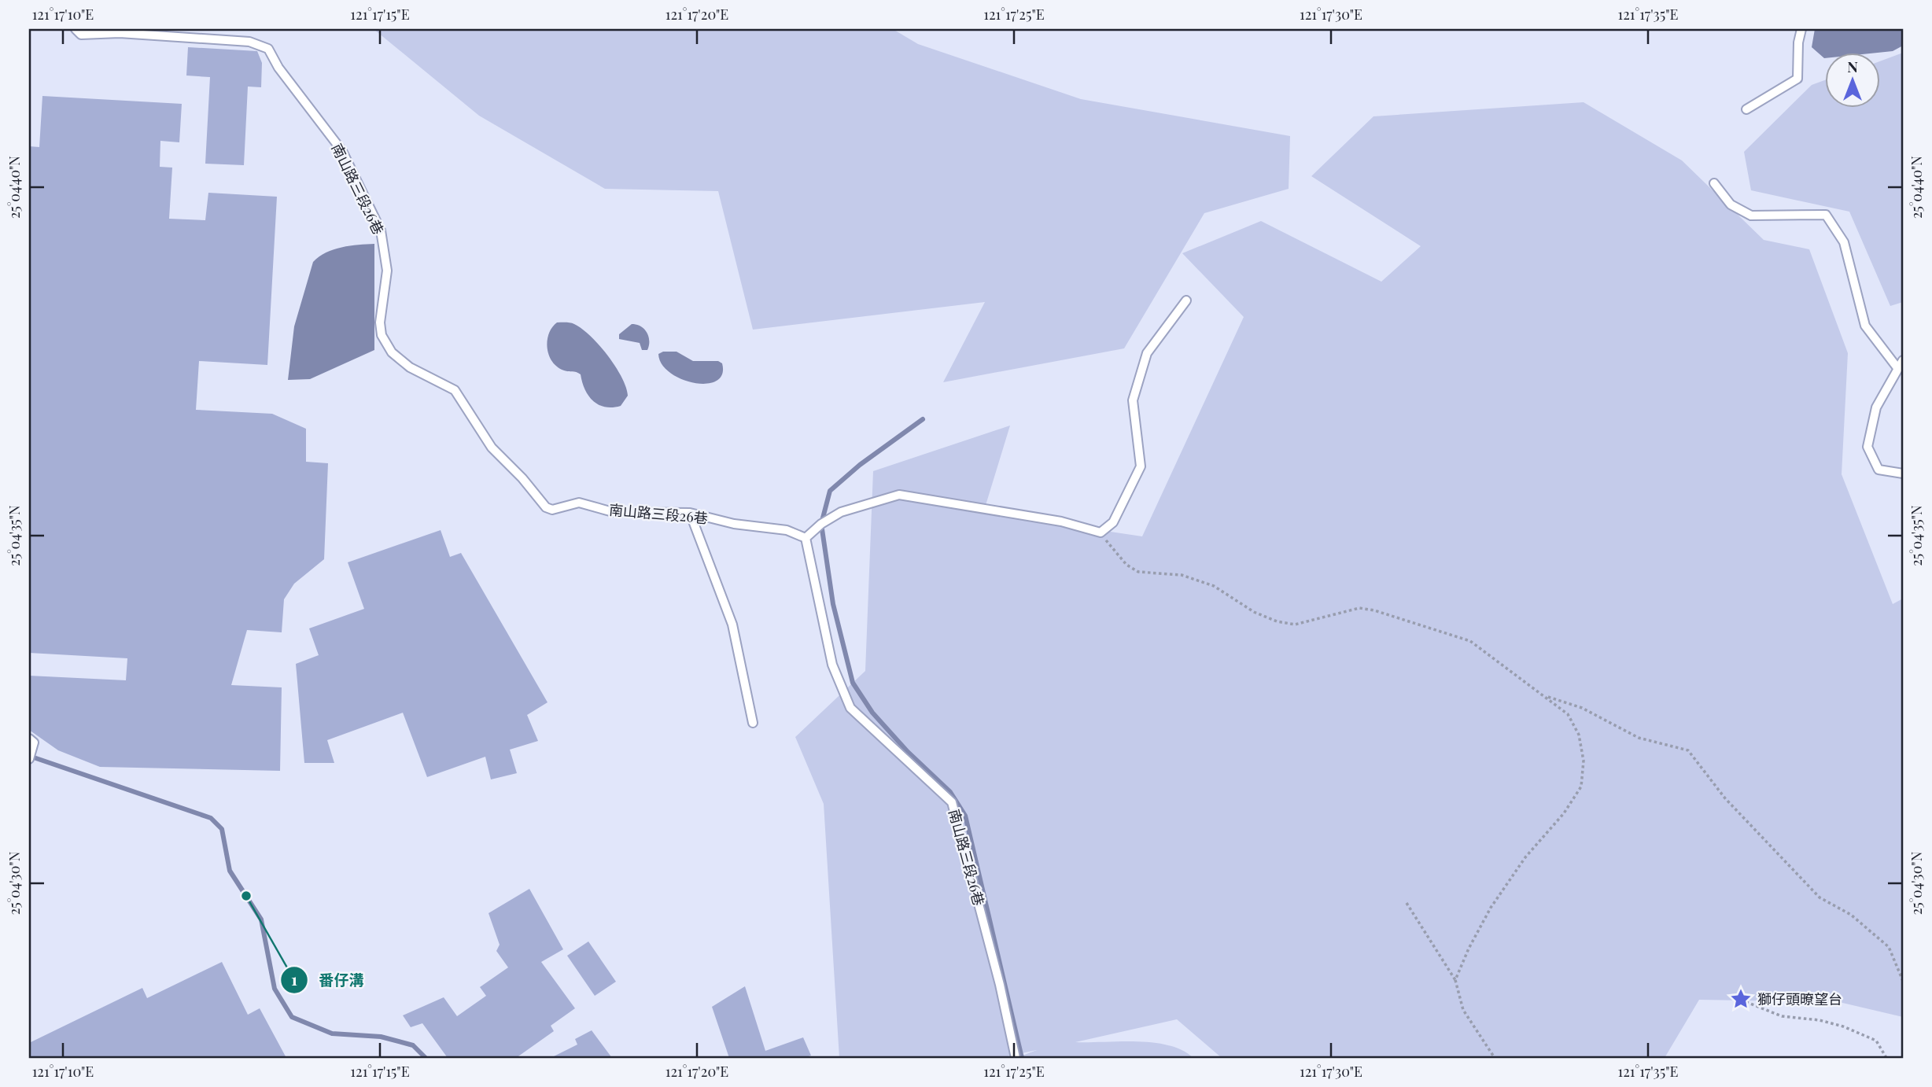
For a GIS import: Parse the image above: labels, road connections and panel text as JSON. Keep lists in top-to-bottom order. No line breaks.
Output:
{"streets":{"lane":["南山路三段26巷"]},"places":{"other":["番仔溝"],"place":["獅仔頭暸望台"]},"north":"top","coordinates":["121°17'10\"E","121°17'15\"E","121°17'20\"E","121°17'25\"E","121°17'30\"E","121°17'35\"E","25°04'40\"N","25°04'35\"N","25°04'30\"N"]}
